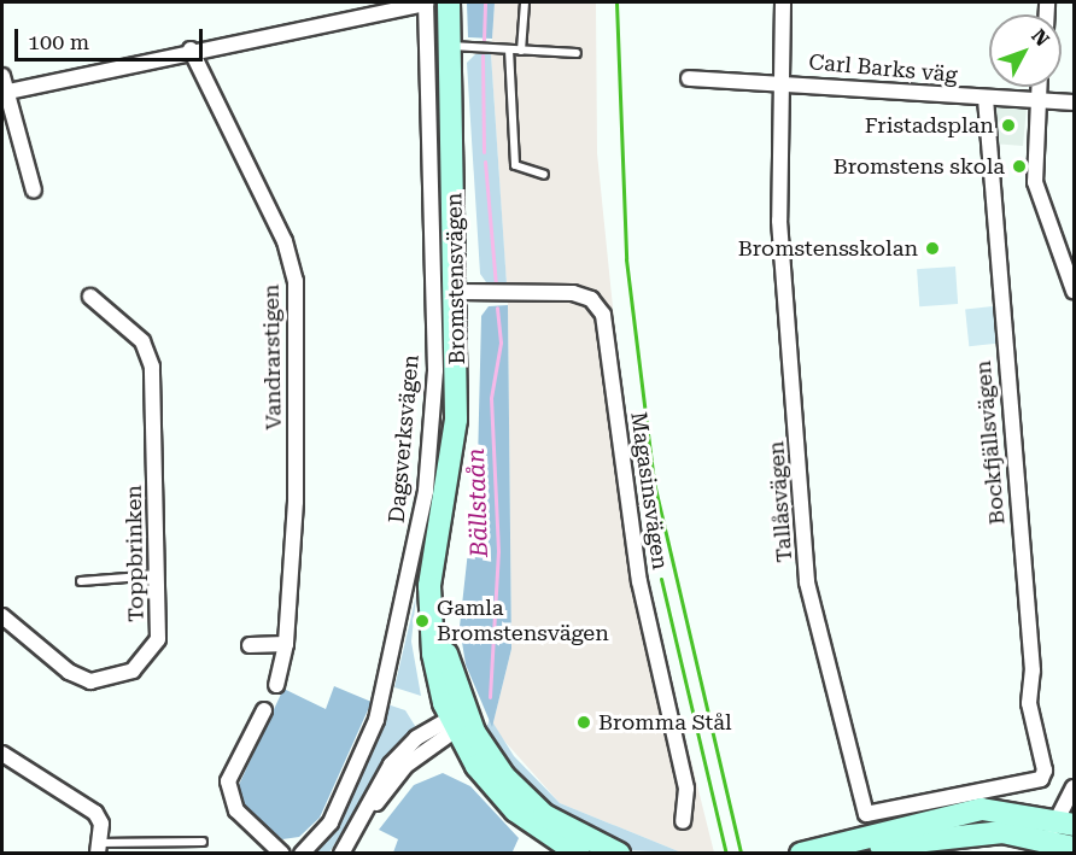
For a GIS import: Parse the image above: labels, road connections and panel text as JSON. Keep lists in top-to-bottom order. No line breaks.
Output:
{"streets":{"street":["Carl Barks väg","Bromstensvägen","Vandrarstigen","Dagsverksvägen","Bockfjällsvägen","Magasinsvägen","Tallåsvägen","Toppbrinken"]},"crossings":[["Carl Barks väg","Bockfjällsvägen"],["Carl Barks väg","Tallåsvägen"],["Bromstensvägen","Magasinsvägen"],["Bockfjällsvägen","Tallåsvägen"]],"water":["Bällstaån"],"places":["Fristadsplan","Bromstens skola","Bromstensskolan","Gamla Bromstensvägen","Bromma Stål"],"scale_bar":"100 m","north":"top right"}
